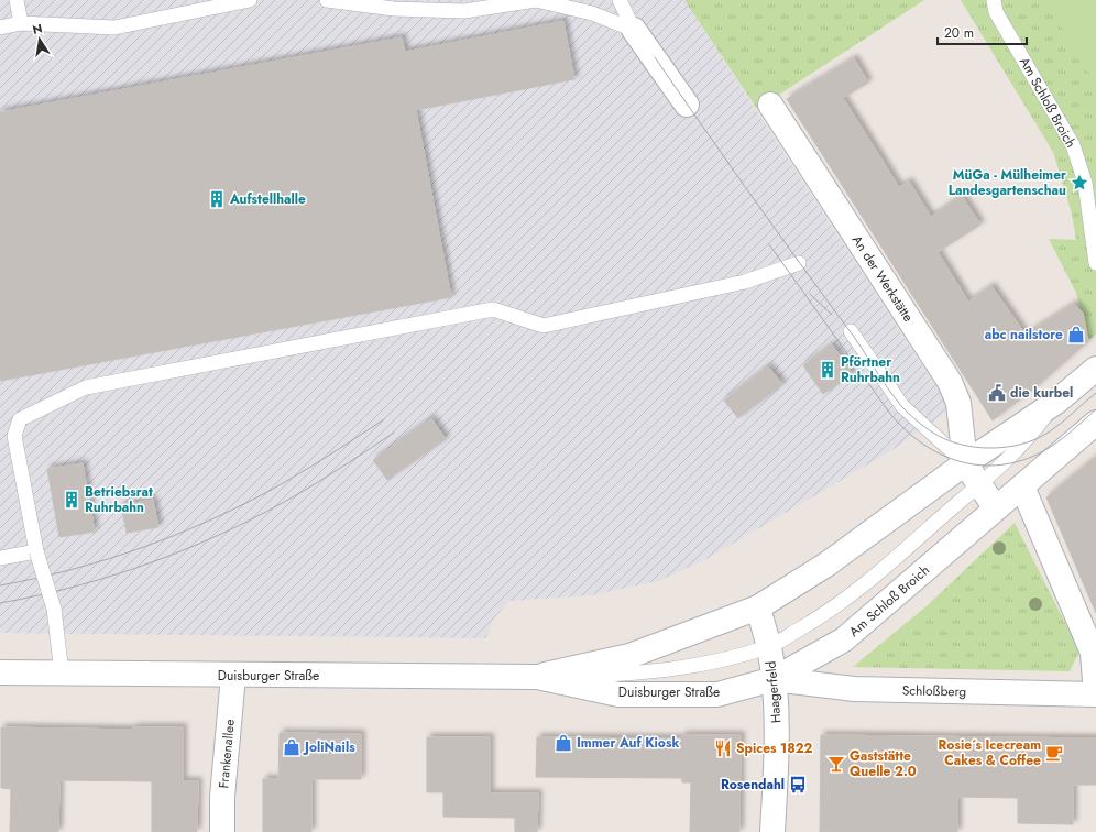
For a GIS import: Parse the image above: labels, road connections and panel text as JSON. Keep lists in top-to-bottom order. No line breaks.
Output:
{"streets":{"main road":["Am Schloß Broich","An der Werkstätte","Duisburger Straße","Schloßberg","Haagerfeld","Frankenallee"]},"crossings":[["Am Schloß Broich","Duisburger Straße"],["Am Schloß Broich","Schloßberg"],["Am Schloß Broich","Haagerfeld"],["Duisburger Straße","Schloßberg"],["Duisburger Straße","Haagerfeld"],["Duisburger Straße","Frankenallee"],["Schloßberg","Haagerfeld"]],"places":{"place":["MüGa - Mülheimer Landesgartenschau"],"building":["Aufstellhalle","Pförtner Ruhrbahn","Betriebsrat Ruhrbahn"],"shop":["abc nailstore","Immer Auf Kiosk","JoliNails"],"public building":["die kurbel"],"restaurant":["Spices 1822"],"cafe":["Rosie´s Icecream Cakes & Coffee"],"bar":["Gaststätte Quelle 2.0"],"bus stop":["Rosendahl"]},"scale_bar":"20 m","north":"top"}
